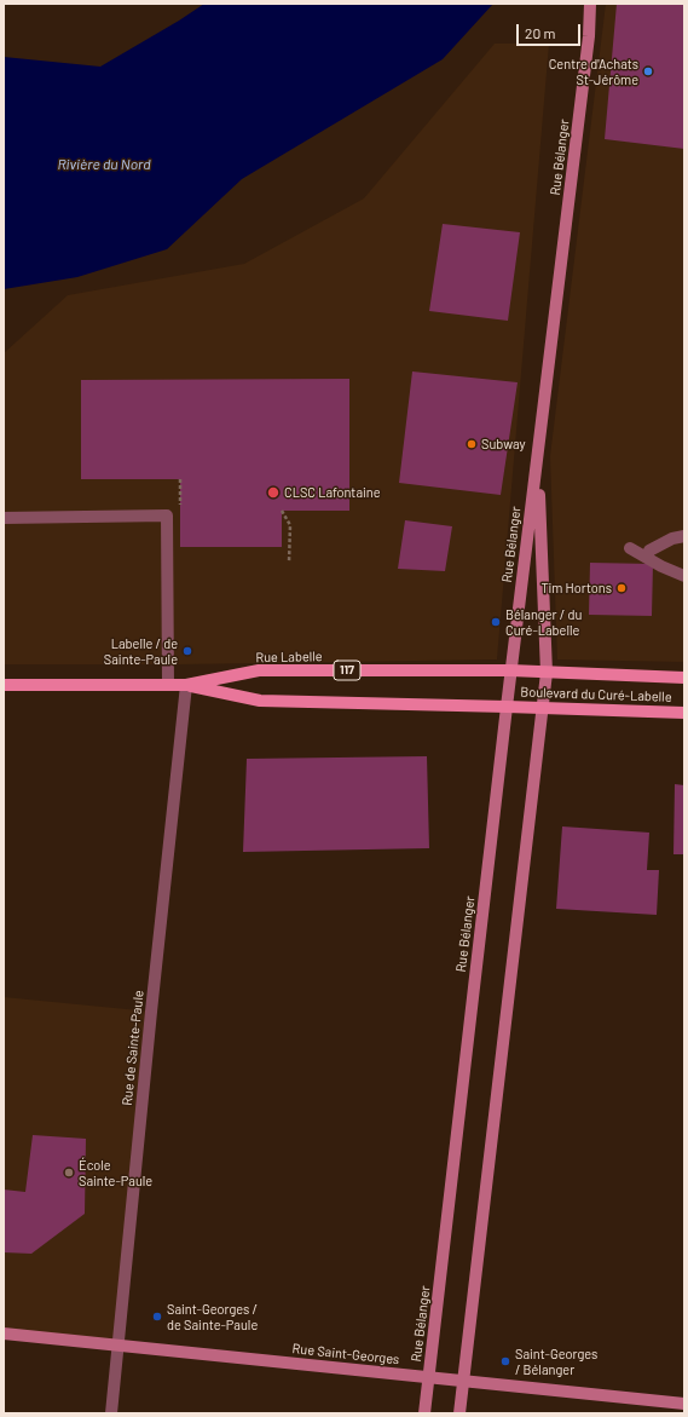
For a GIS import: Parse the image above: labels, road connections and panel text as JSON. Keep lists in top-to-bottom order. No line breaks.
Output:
{"streets":{"main road":["Rue Labelle","117","Boulevard du Curé-Labelle"],"street":["Rue Bélanger","Rue de Sainte-Paule","Rue Saint-Georges"]},"crossings":[["Rue Bélanger","Rue Labelle"],["Rue Bélanger","Boulevard du Curé-Labelle"],["Rue Bélanger","Rue Saint-Georges"],["Rue Labelle","Boulevard du Curé-Labelle"],["Rue Labelle","Rue de Sainte-Paule"],["Rue de Sainte-Paule","Rue Saint-Georges"]],"water":["Rivière du Nord"],"places":["Centre d'Achats St-Jérôme","Subway","CLSC Lafontaine","Tim Hortons","Bélanger / du Curé-Labelle","Labelle / de Sainte-Paule","École Sainte-Paule","Saint-Georges / de Sainte-Paule","Saint-Georges / Bélanger"],"scale_bar":"20 m"}
